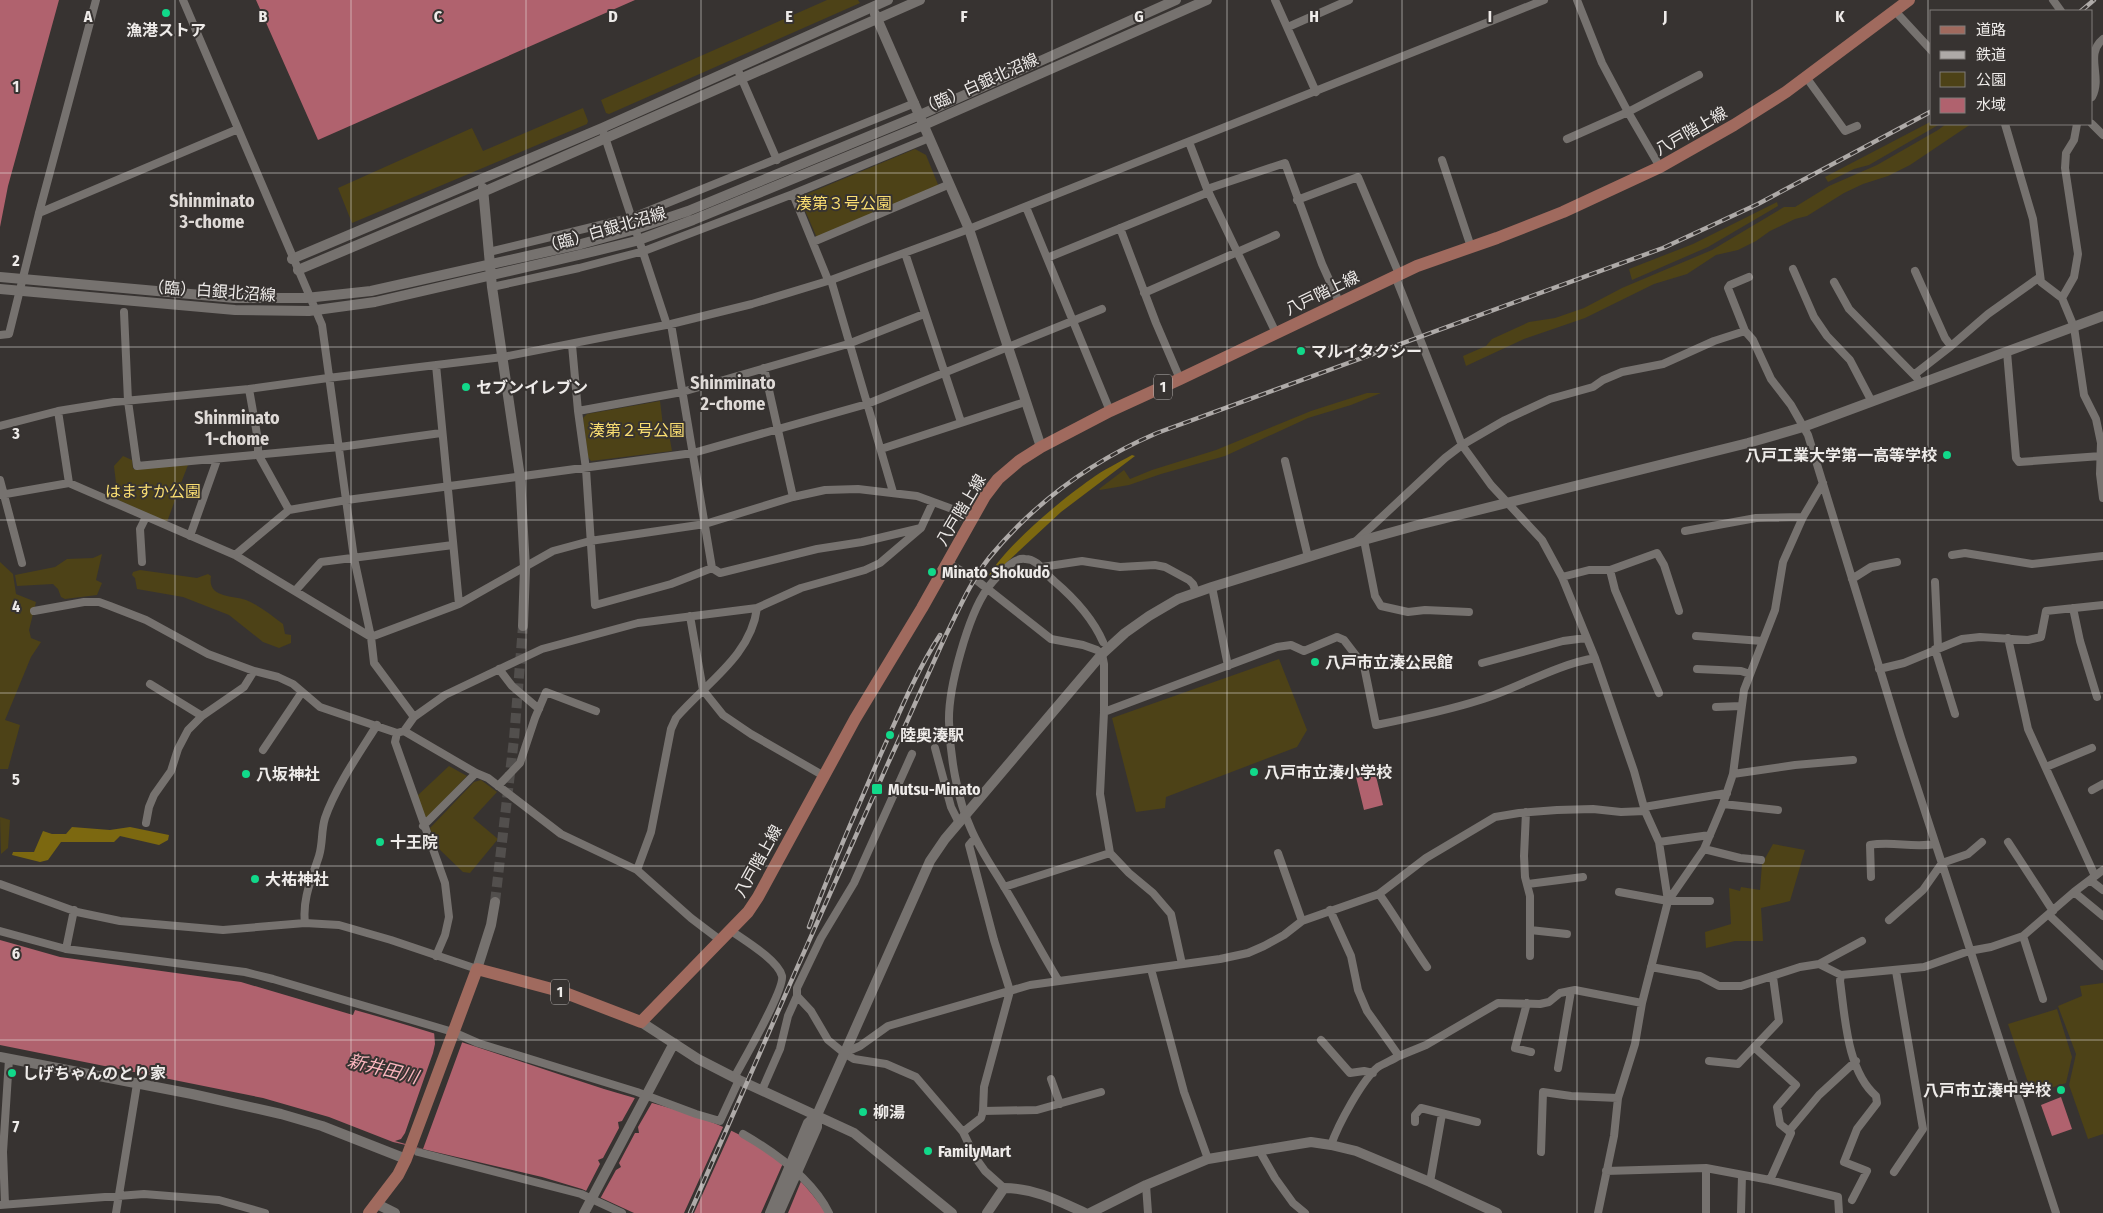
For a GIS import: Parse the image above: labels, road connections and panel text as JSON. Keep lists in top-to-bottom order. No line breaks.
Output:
{"streets":{"main road":["八戸階上線","1"],"street":["（臨）白銀北沼線"]},"crossings":[["八戸階上線","1"]],"districts":["Shinminato 3-chome","Shinminato 2-chome","Shinminato 1-chome"],"water":["新井田川"],"parks":["湊第３号公園","湊第２号公園","はますか公園"],"places":{"other":["漁港ストア","マルイタクシー","セブンイレブン","八戸工業大学第一高等学校","Minato Shokudō","八戸市立湊公民館","陸奥湊駅","八戸市立湊小学校","八坂神社","十王院","大祐神社","しげちゃんのとり家","八戸市立湊中学校","柳湯","FamilyMart"],"transit":["Mutsu-Minato"]},"legend":["道路","鉄道","公園","水域"],"grid":{"columns":["A","B","C","D","E","F","G","H","I","J","K"],"rows":["1","2","3","4","5","6","7"]}}
